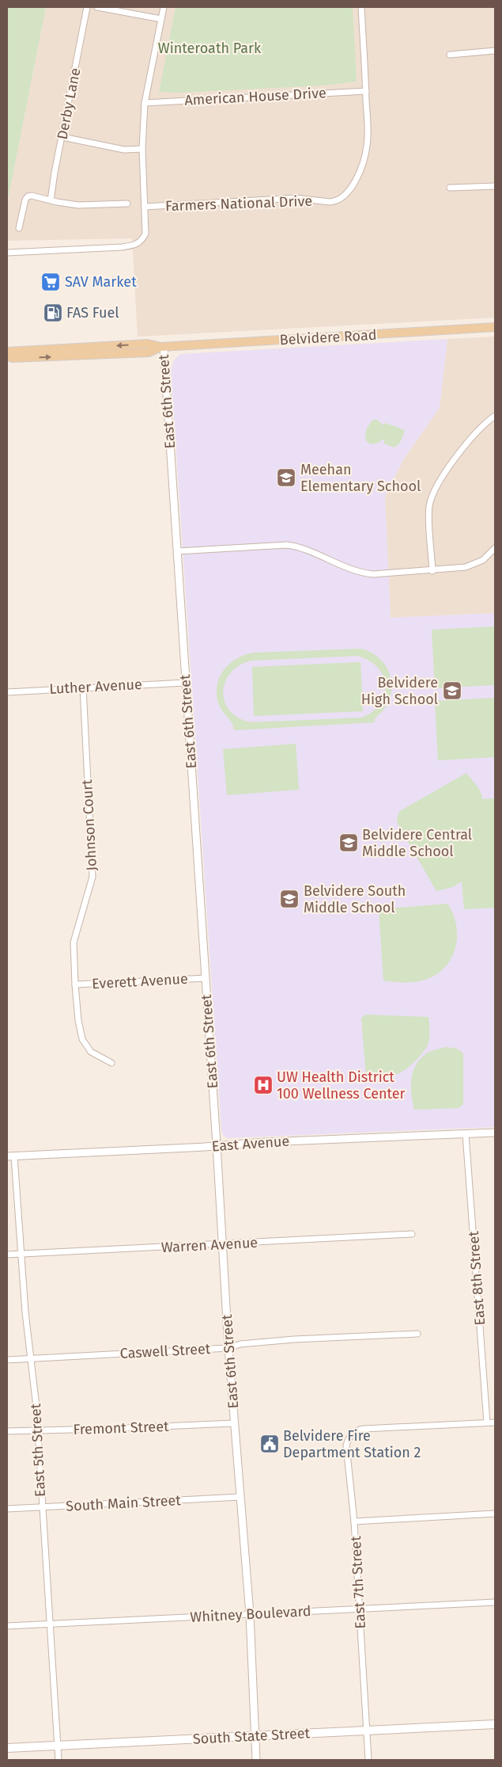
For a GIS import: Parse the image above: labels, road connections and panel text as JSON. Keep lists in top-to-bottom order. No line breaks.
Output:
{"streets":{"main road":["Belvidere Road","South State Street"],"street":["American House Drive","Derby Lane","Farmers National Drive","East 6th Street","Luther Avenue","Johnson Court","Everett Avenue","East Avenue","Warren Avenue","East 8th Street","Caswell Street","Fremont Street","East 5th Street","South Main Street","East 7th Street","Whitney Boulevard"]},"crossings":[["American House Drive","Farmers National Drive"],["Belvidere Road","East 6th Street"],["East 6th Street","Luther Avenue"],["East 6th Street","Everett Avenue"],["East 6th Street","East Avenue"],["East 6th Street","Warren Avenue"],["East 6th Street","Caswell Street"],["East 6th Street","Fremont Street"],["East 6th Street","South Main Street"],["East 6th Street","Whitney Boulevard"],["East 6th Street","South State Street"],["Luther Avenue","Johnson Court"],["Johnson Court","Everett Avenue"],["East Avenue","East 8th Street"],["East Avenue","East 5th Street"],["Warren Avenue","East 5th Street"],["East 8th Street","East 7th Street"],["Caswell Street","East 5th Street"],["Fremont Street","East 5th Street"],["East 5th Street","South Main Street"],["East 5th Street","Whitney Boulevard"],["East 5th Street","South State Street"],["East 7th Street","Whitney Boulevard"],["East 7th Street","South State Street"]],"parks":["Winteroath Park"],"places":{"supermarket":["SAV Market"],"fuel station":["FAS Fuel"],"school or university":["Meehan Elementary School","Belvidere High School","Belvidere Central Middle School","Belvidere South Middle School"],"hospital":["UW Health District 100 Wellness Center"],"public building":["Belvidere Fire Department Station 2"]}}
